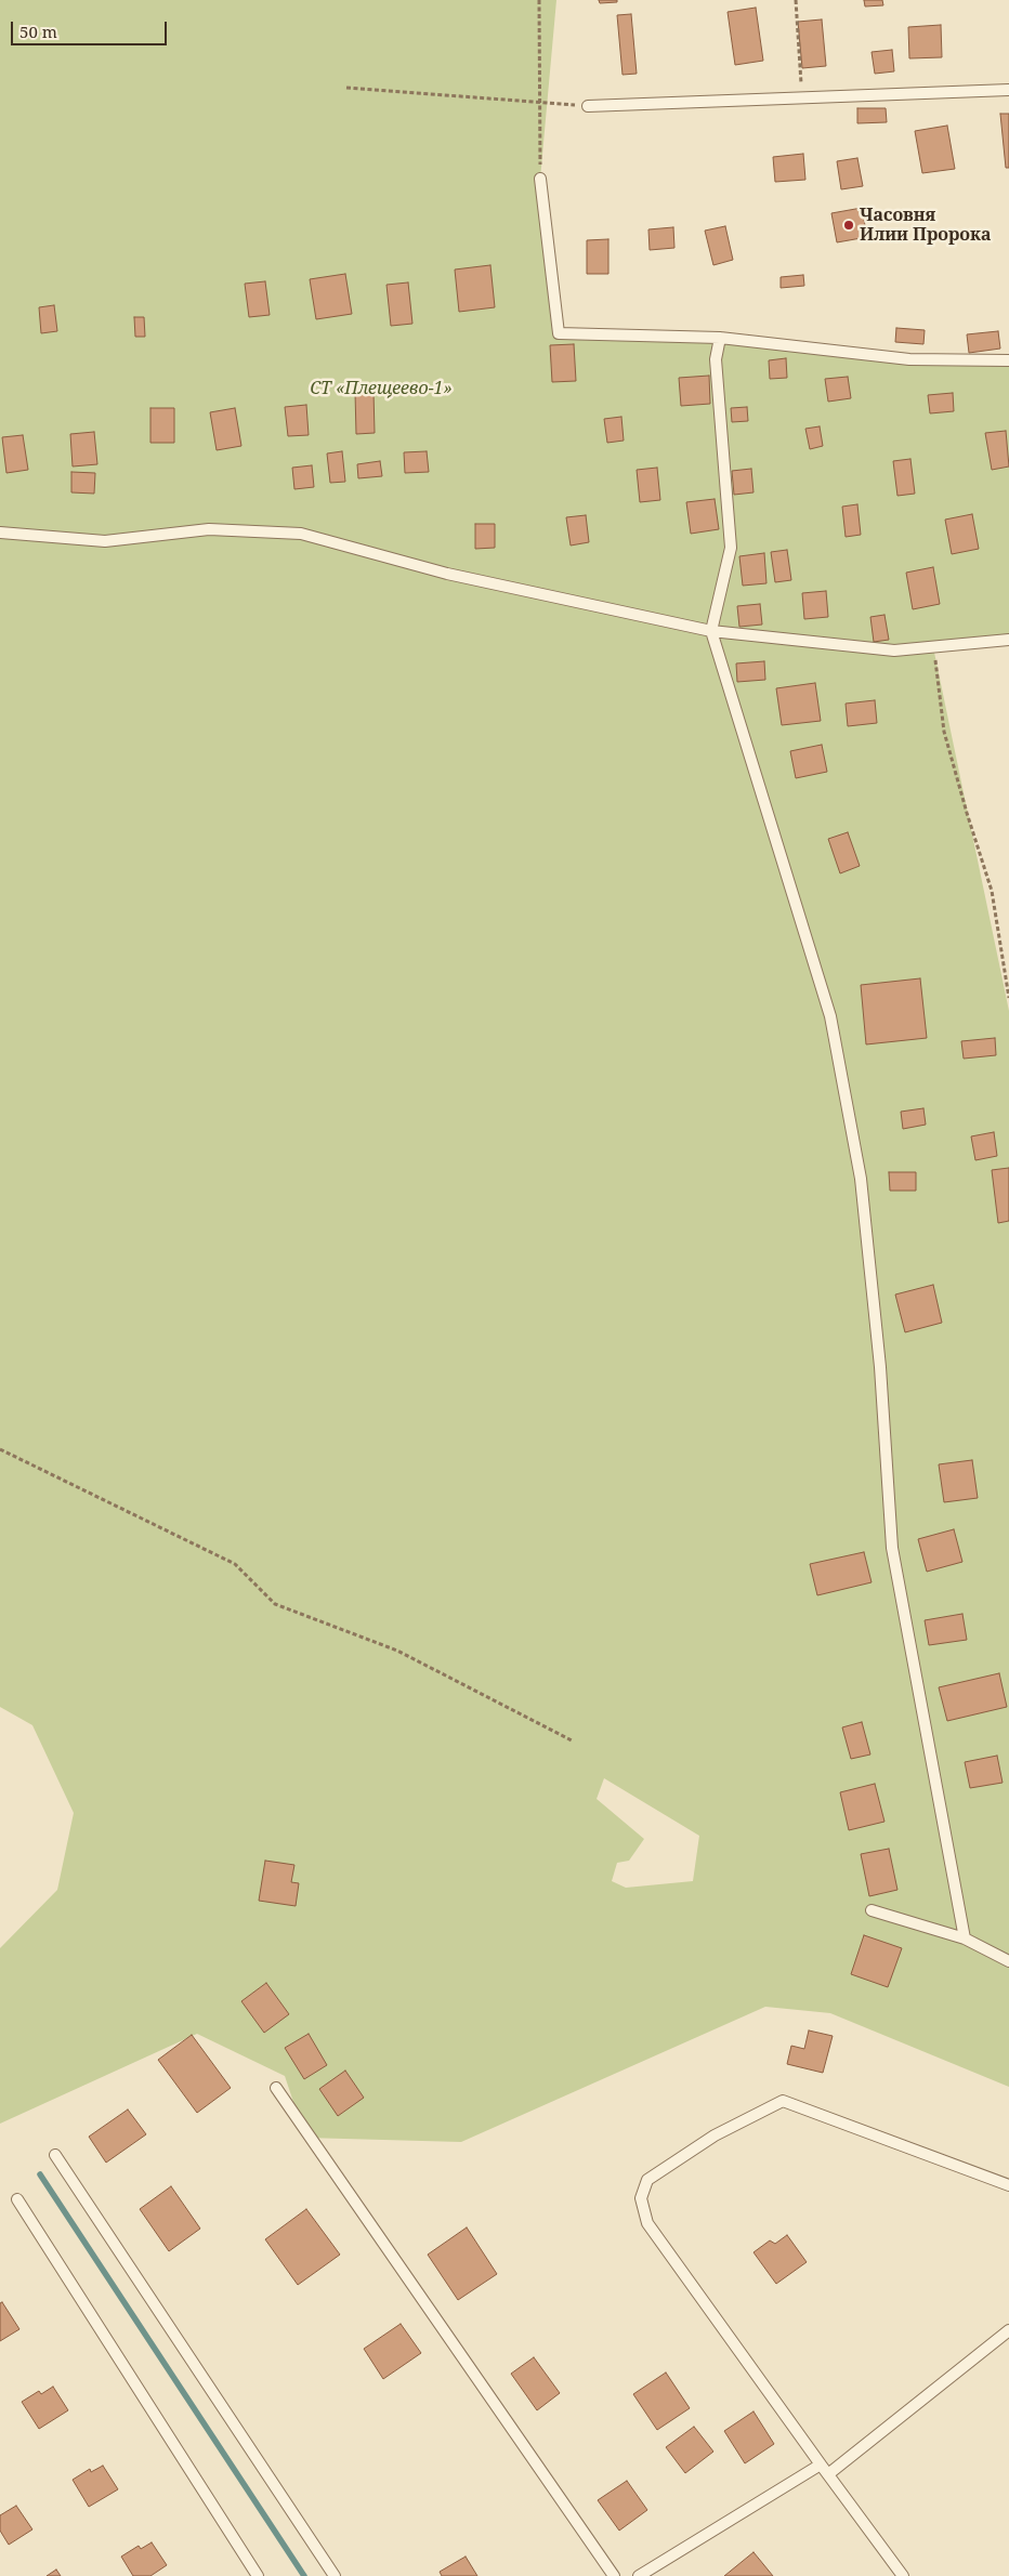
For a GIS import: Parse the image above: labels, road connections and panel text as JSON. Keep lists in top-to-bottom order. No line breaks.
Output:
{"parks":["СТ «Плещеево-1»"],"places":["Часовня Илии Пророка"],"scale_bar":"50 m"}
